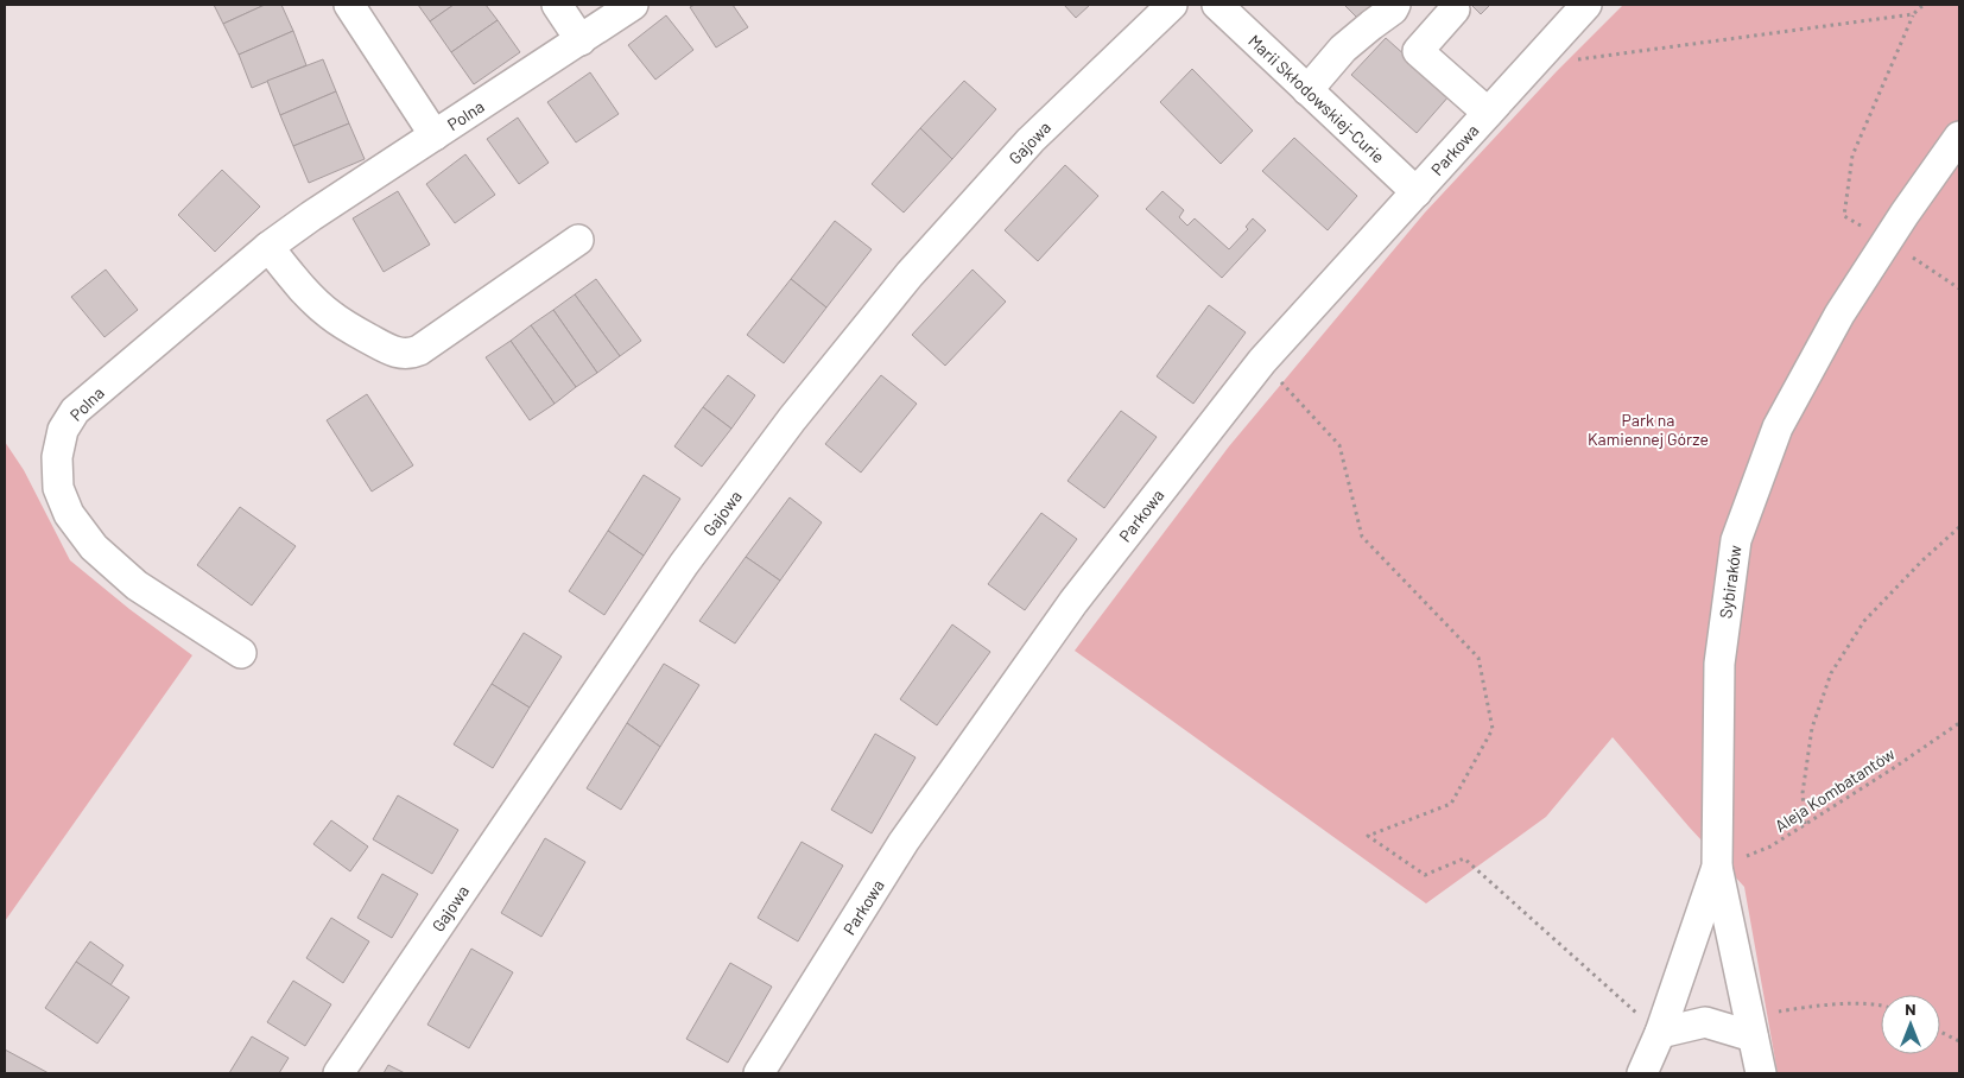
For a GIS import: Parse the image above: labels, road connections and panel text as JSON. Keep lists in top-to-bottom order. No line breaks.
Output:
{"streets":{"street":["Marii Skłodowskiej-Curie","Polna","Gajowa","Parkowa","Sybiraków"],"path":["Aleja Kombatantów"]},"crossings":[["Marii Skłodowskiej-Curie","Parkowa"],["Sybiraków","Aleja Kombatantów"]],"parks":["Park na Kamiennej Górze"],"north":"top"}
